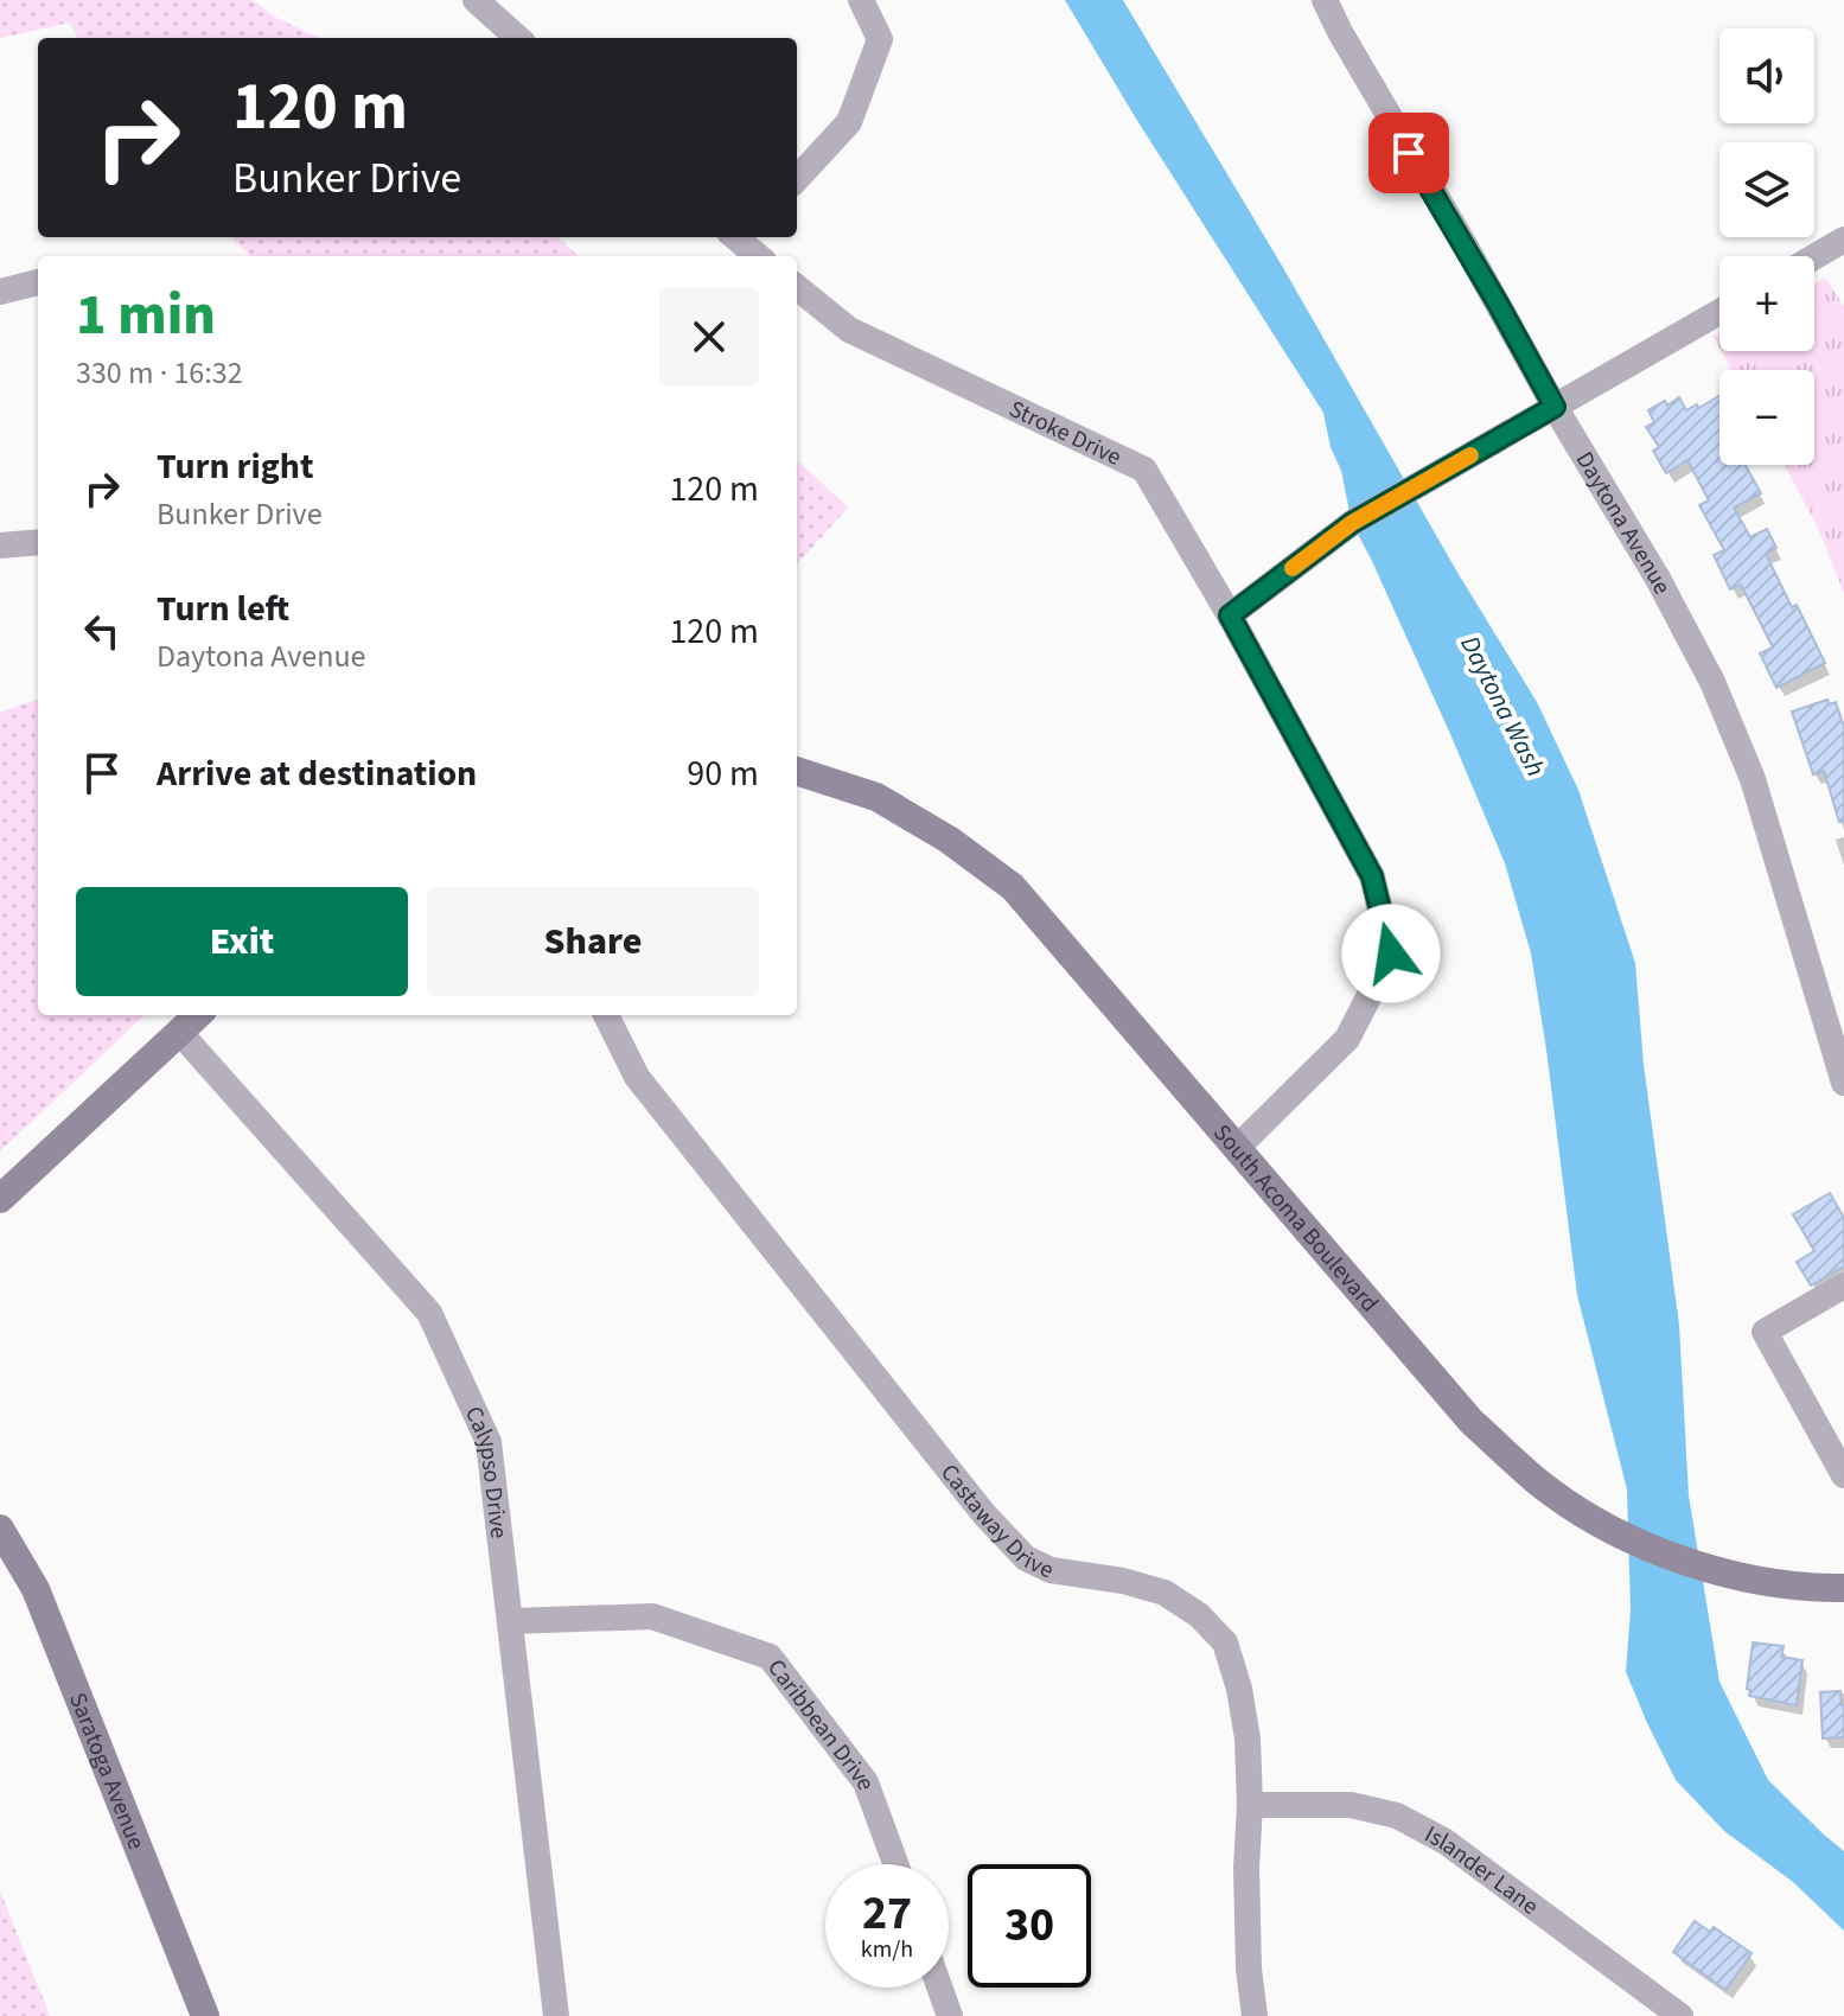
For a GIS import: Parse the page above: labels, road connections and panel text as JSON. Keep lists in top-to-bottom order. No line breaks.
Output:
{"streets":{"main road":["South Acoma Boulevard","Saratoga Avenue"],"street":["Stroke Drive","Daytona Avenue","Calypso Drive","Castaway Drive","Caribbean Drive","Islander Lane"]},"crossings":[["Stroke Drive","South Acoma Boulevard"],["Calypso Drive","Caribbean Drive"],["Castaway Drive","Islander Lane"]],"water":["Daytona Wash"],"page":{"map_buttons":["+","−"],"turn":["120 m","Bunker Drive"],"heading":["1 min","330 m · 16:32"],"list":[{"name":"Turn right","note":"Bunker Drive","value":"120 m"},{"name":"Turn left","note":"Daytona Avenue","value":"120 m"},{"name":"Arrive at destination","value":"90 m"}],"buttons":["Exit","Share"],"speed":"27 km/h","limit":"30"}}
